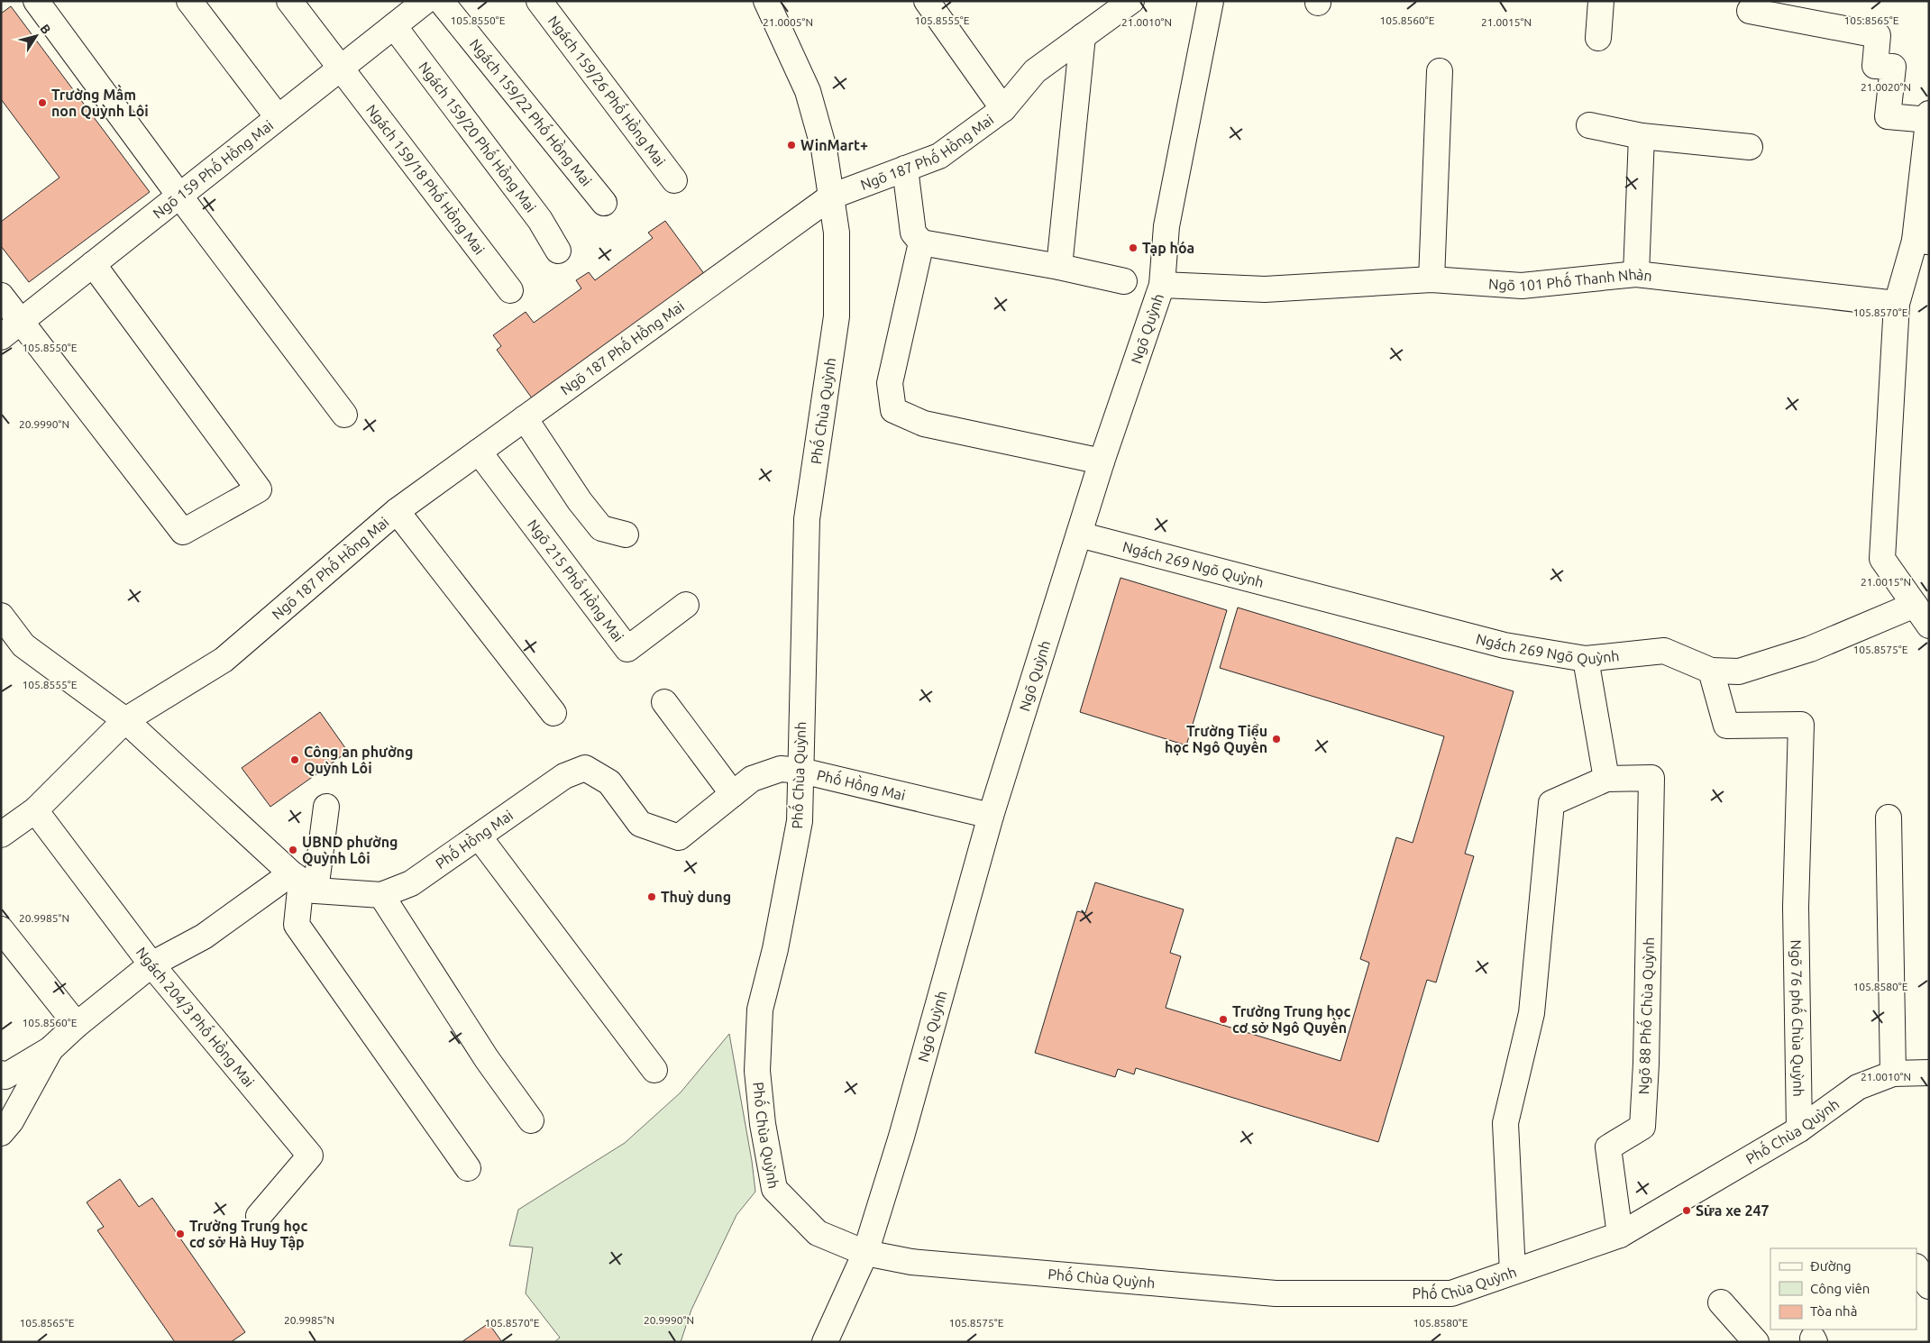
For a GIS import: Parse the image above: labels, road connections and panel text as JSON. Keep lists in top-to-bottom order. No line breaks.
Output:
{"streets":{"street":["Ngách 159/26 Phố Hồng Mai","Ngách 159/22 Phố Hồng Mai","Ngách 159/20 Phố Hồng Mai","Ngõ 187 Phố Hồng Mai","Ngõ 159 Phố Hồng Mai","Ngách 159/18 Phố Hồng Mai","Ngõ 101 Phố Thanh Nhàn","Ngõ Quỳnh","Phố Chùa Quỳnh","Ngách 269 Ngõ Quỳnh","Ngõ 215 Phố Hồng Mai","Phố Hồng Mai","Ngách 204/3 Phố Hồng Mai","Ngõ 88 Phố Chùa Quỳnh","Ngõ 76 phố Chùa Quỳnh"]},"crossings":[["Ngách 159/20 Phố Hồng Mai","Ngõ 159 Phố Hồng Mai"],["Ngõ 187 Phố Hồng Mai","Phố Chùa Quỳnh"],["Ngõ 187 Phố Hồng Mai","Ngõ 215 Phố Hồng Mai"],["Ngõ 187 Phố Hồng Mai","Ngách 204/3 Phố Hồng Mai"],["Ngõ 159 Phố Hồng Mai","Ngách 159/18 Phố Hồng Mai"],["Ngõ 101 Phố Thanh Nhàn","Ngõ Quỳnh"],["Ngõ Quỳnh","Phố Chùa Quỳnh"],["Ngõ Quỳnh","Ngách 269 Ngõ Quỳnh"],["Ngõ Quỳnh","Phố Hồng Mai"],["Phố Chùa Quỳnh","Phố Hồng Mai"],["Phố Chùa Quỳnh","Ngõ 88 Phố Chùa Quỳnh"],["Phố Chùa Quỳnh","Ngõ 76 phố Chùa Quỳnh"],["Ngách 269 Ngõ Quỳnh","Ngõ 76 phố Chùa Quỳnh"]],"places":["Trường Mầm non Quỳnh Lôi","WinMart+","Tạp hóa","Trường Tiểu học Ngô Quyền","Công an phường Quỳnh Lôi","UBND phường Quỳnh Lôi","Thuỳ dung","Trường Trung học cơ sở Ngô Quyền","Sửa xe 247","Trường Trung học cơ sở Hà Huy Tập"],"legend":["Đường","Công viên","Tòa nhà"],"north":"top right","coordinates":["105.8550°E","105.8555°E","105.8560°E","105.8565°E","21.0005°N","21.0010°N","21.0015°N","21.0020°N","105.8570°E","20.9990°N","105.8575°E","20.9985°N","105.8580°E"]}
